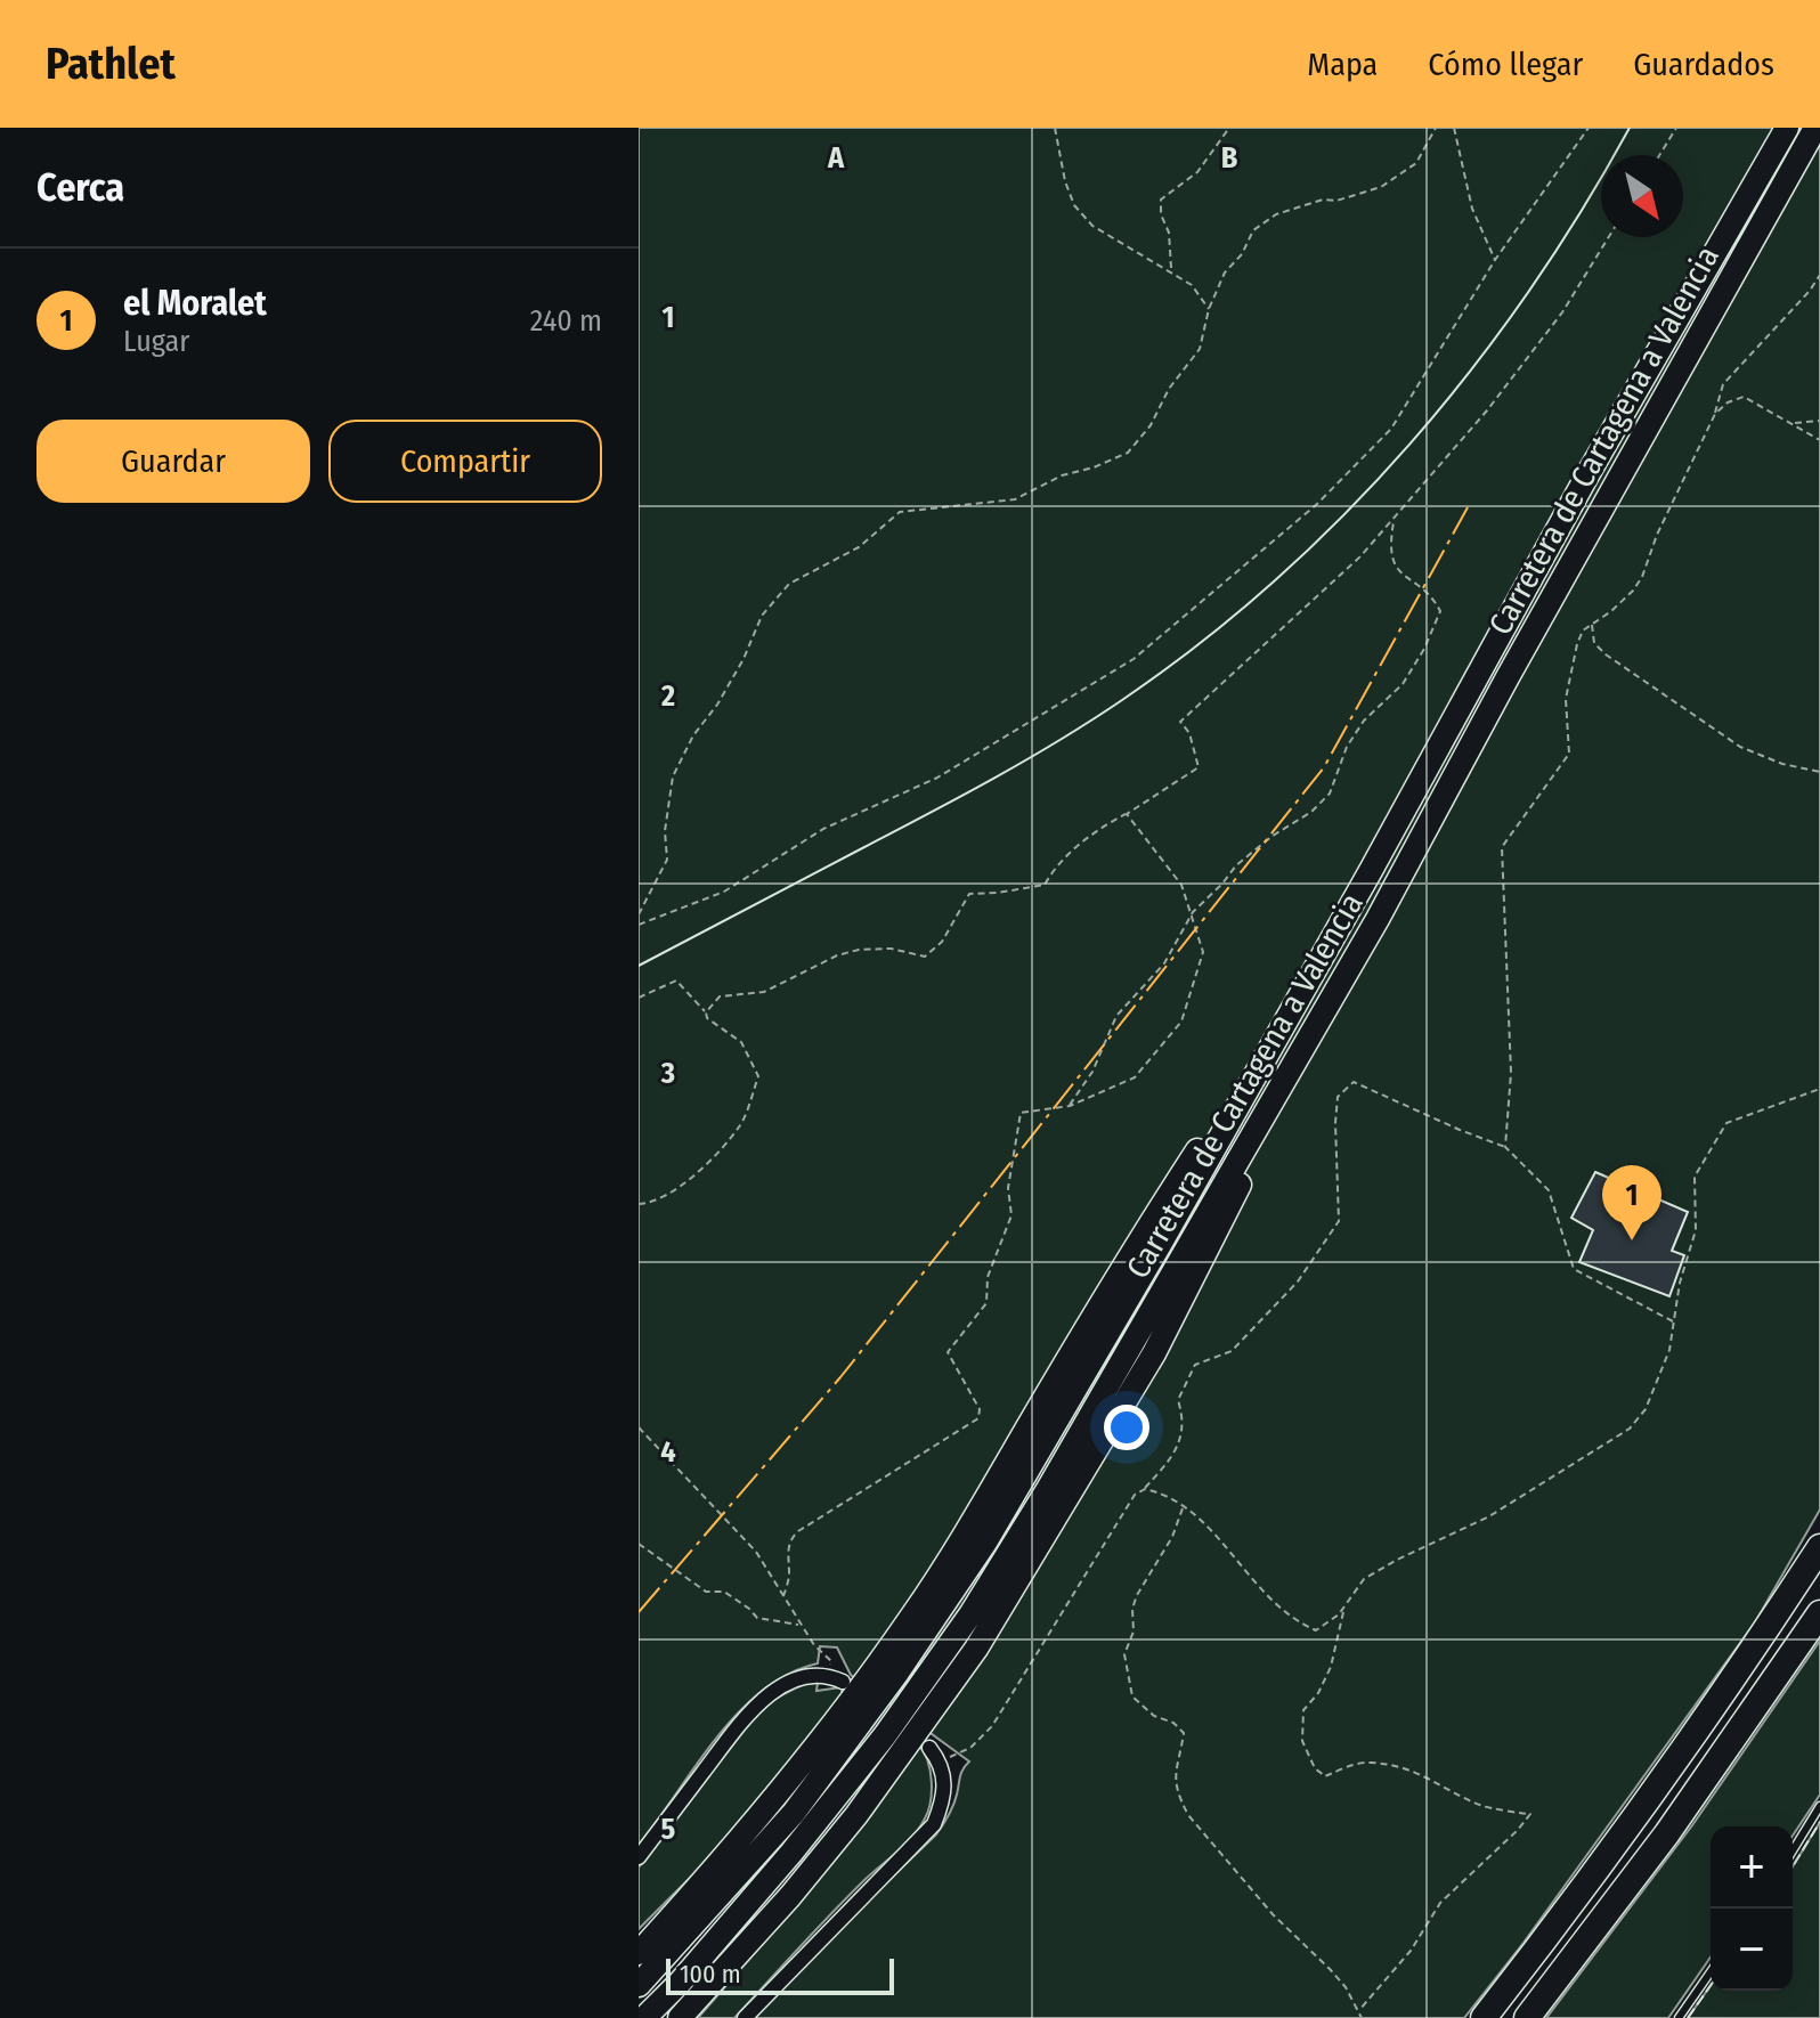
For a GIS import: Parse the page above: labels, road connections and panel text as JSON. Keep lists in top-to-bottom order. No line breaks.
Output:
{"streets":{"highway":["Carretera de Cartagena a Valencia"]},"scale_bar":"100 m","north":"bottom right","page":{"header":"Pathlet","nav":["Mapa","Cómo llegar","Guardados"],"heading":"Cerca","list":[{"mark":"1","name":"el Moralet","note":"Lugar","value":"240 m"}],"buttons":["Guardar","Compartir"],"pins":"1","map_buttons":["+","−"],"scale":"100 m"},"grid":{"columns":["A","B"],"rows":["1","2","3","4","5"]}}
